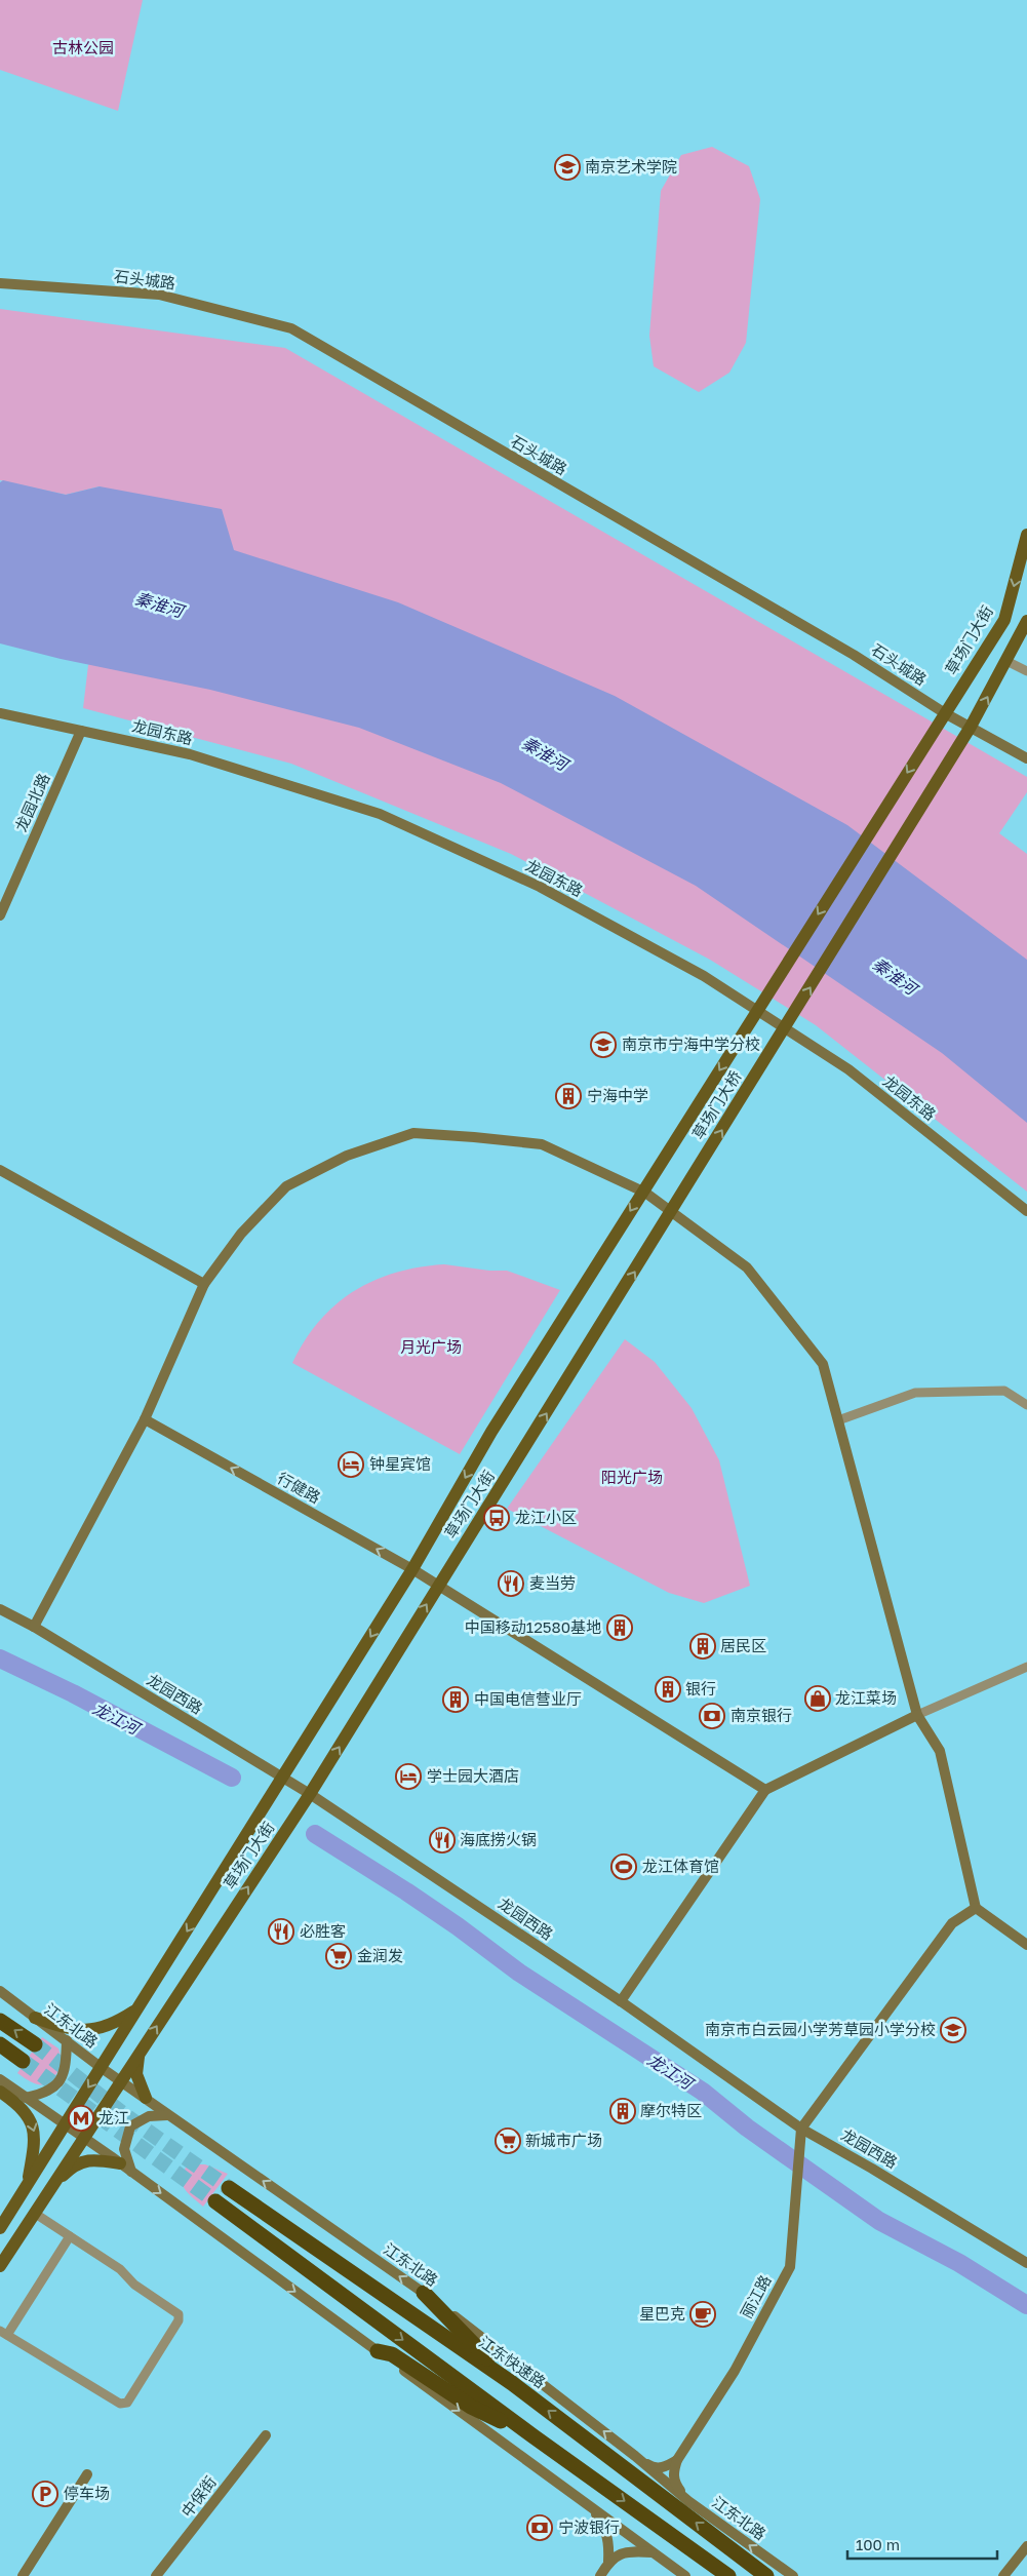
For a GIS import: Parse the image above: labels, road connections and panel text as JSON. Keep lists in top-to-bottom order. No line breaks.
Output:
{"streets":{"highway":["江东快速路"],"main road":["草场门大街","草场门大桥"],"street":["石头城路","龙园东路","龙园北路","行健路","龙园西路","江东北路","丽江路","中保街"]},"crossings":[["石头城路","草场门大街"],["石头城路","草场门大桥"],["草场门大街","草场门大桥"],["草场门大街","行健路"],["草场门大街","龙园西路"],["草场门大街","江东北路"],["龙园东路","龙园北路"],["龙园西路","丽江路"],["江东北路","丽江路"]],"one_way":["行健路"],"water":["秦淮河","龙江河"],"parks":["古林公园","月光广场","阳光广场"],"places":{"school or university":["南京艺术学院","南京市宁海中学分校","南京市白云园小学芳草园小学分校"],"building":["宁海中学","中国移动12580基地","居民区","银行","中国电信营业厅","摩尔特区"],"hotel":["钟星宾馆","学士园大酒店"],"bus stop":["龙江小区"],"restaurant":["麦当劳","海底捞火锅","必胜客"],"shop":["龙江菜场"],"bank":["南京银行","宁波银行"],"sports":["龙江体育馆"],"supermarket":["金润发","新城市广场"],"metro station":["龙江"],"cafe":["星巴克"],"parking":["停车场"]},"scale_bar":"100 m"}
